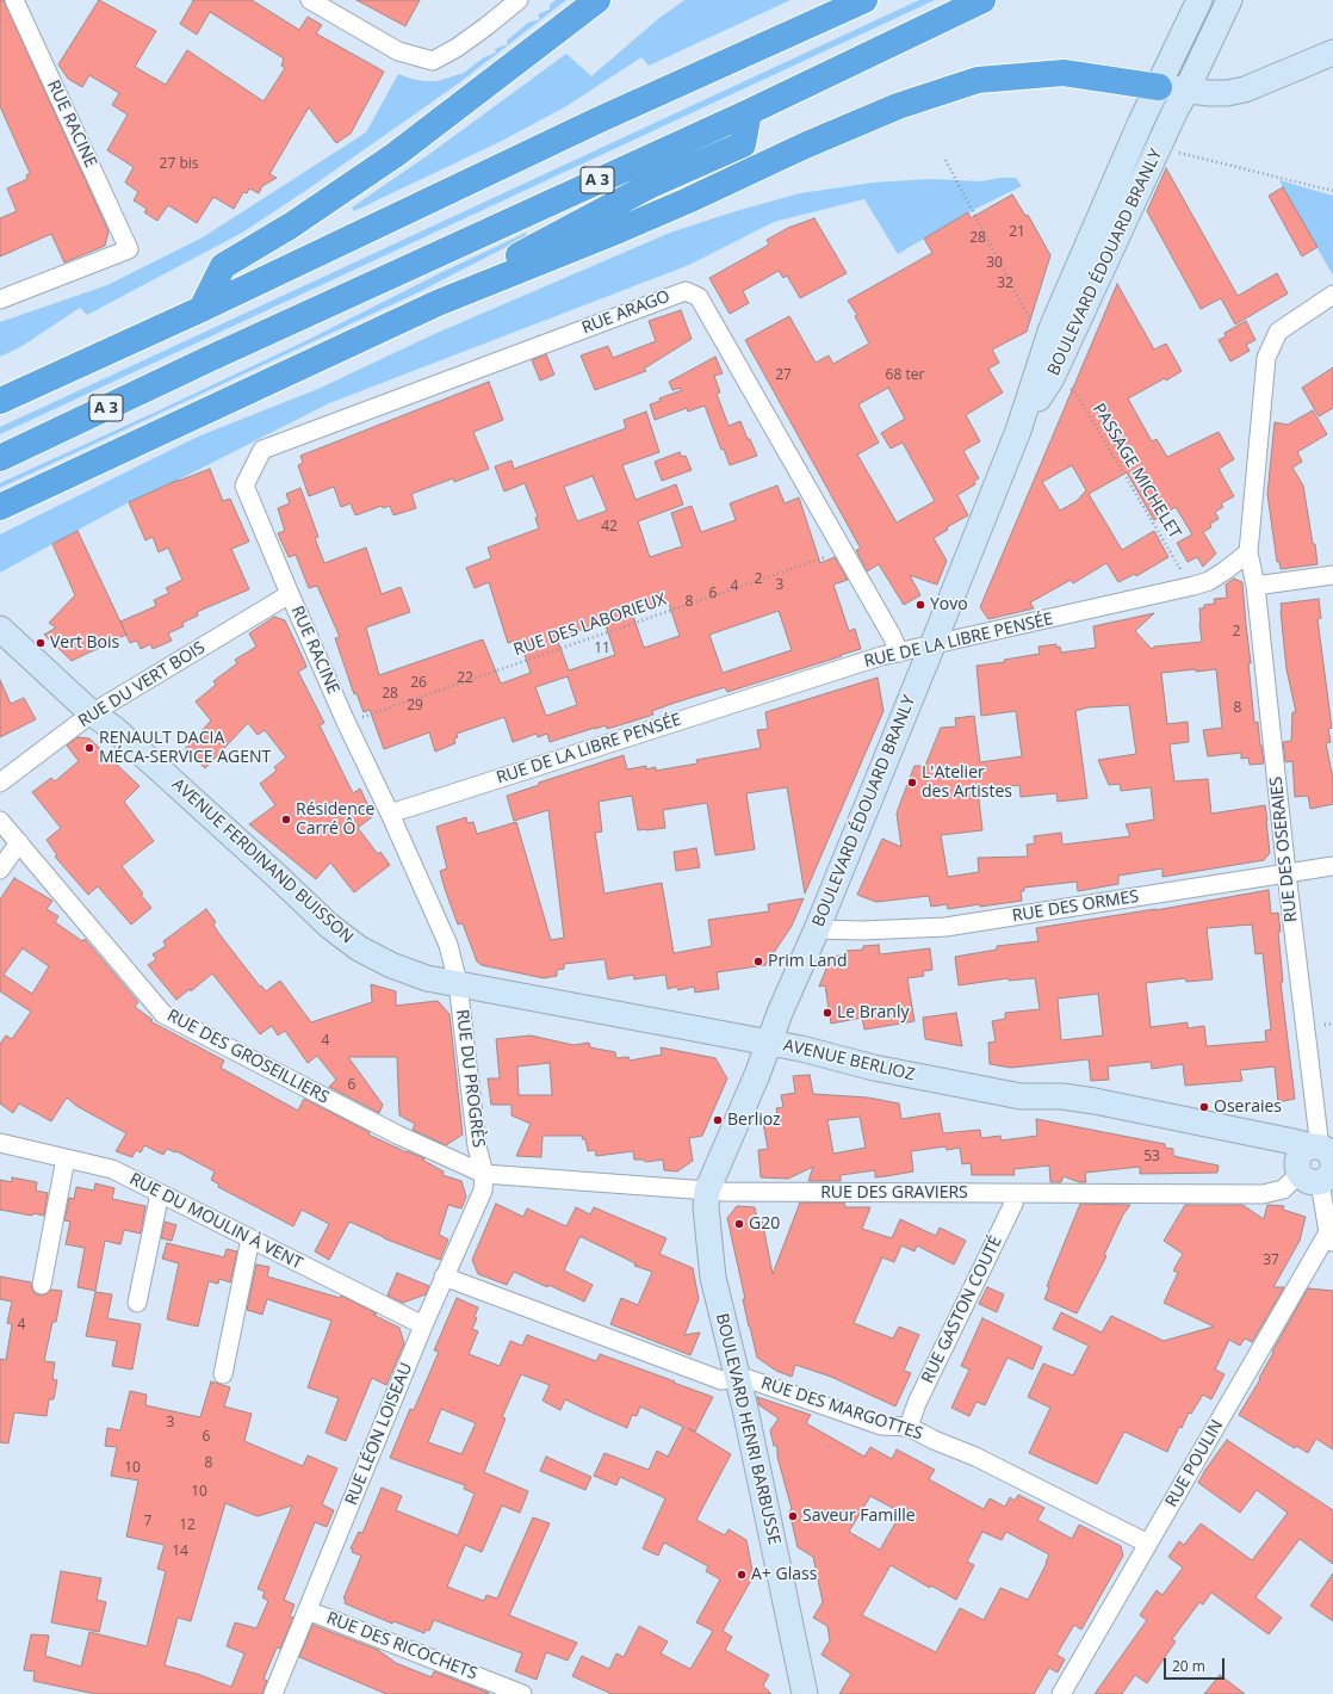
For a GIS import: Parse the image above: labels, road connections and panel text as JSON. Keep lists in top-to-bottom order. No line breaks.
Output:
{"streets":{"highway":["A 3"],"main road":["BOULEVARD ÉDOUARD BRANLY","AVENUE FERDINAND BUISSON","AVENUE BERLIOZ","BOULEVARD HENRI BARBUSSE"],"street":["RUE RACINE","RUE ARAGO","RUE DE LA LIBRE PENSÉE","RUE DU VERT BOIS","RUE DES OSERAIES","RUE DES ORMES","RUE DES GROSEILLIERS","RUE DU PROGRÈS","RUE DES GRAVIERS","RUE DU MOULIN À VENT","RUE GASTON COUTÉ","RUE DES MARGOTTES","RUE LÉON LOISEAU","RUE POULIN","RUE DES RICOCHETS"],"path":["PASSAGE MICHELET","RUE DES LABORIEUX"]},"crossings":[["RUE RACINE","RUE ARAGO"],["RUE RACINE","RUE DES LABORIEUX"],["RUE RACINE","RUE DE LA LIBRE PENSÉE"],["RUE RACINE","RUE DU VERT BOIS"],["RUE RACINE","RUE DU PROGRÈS"],["BOULEVARD ÉDOUARD BRANLY","PASSAGE MICHELET"],["BOULEVARD ÉDOUARD BRANLY","RUE DE LA LIBRE PENSÉE"],["BOULEVARD ÉDOUARD BRANLY","RUE DES ORMES"],["BOULEVARD ÉDOUARD BRANLY","AVENUE BERLIOZ"],["BOULEVARD ÉDOUARD BRANLY","RUE DES GRAVIERS"],["BOULEVARD ÉDOUARD BRANLY","BOULEVARD HENRI BARBUSSE"],["RUE ARAGO","RUE DES LABORIEUX"],["RUE ARAGO","RUE DE LA LIBRE PENSÉE"],["PASSAGE MICHELET","RUE DE LA LIBRE PENSÉE"],["RUE DE LA LIBRE PENSÉE","RUE DES OSERAIES"],["RUE DE LA LIBRE PENSÉE","RUE DU PROGRÈS"],["RUE DU VERT BOIS","AVENUE FERDINAND BUISSON"],["RUE DES OSERAIES","RUE DES ORMES"],["RUE DES OSERAIES","AVENUE BERLIOZ"],["RUE DES OSERAIES","RUE DES GRAVIERS"],["RUE DES OSERAIES","RUE POULIN"],["AVENUE FERDINAND BUISSON","AVENUE BERLIOZ"],["AVENUE FERDINAND BUISSON","RUE DU PROGRÈS"],["RUE DES GROSEILLIERS","RUE DU PROGRÈS"],["RUE DES GROSEILLIERS","RUE DES GRAVIERS"],["RUE DES GROSEILLIERS","RUE LÉON LOISEAU"],["AVENUE BERLIOZ","RUE DU PROGRÈS"],["AVENUE BERLIOZ","RUE DES GRAVIERS"],["RUE DU PROGRÈS","RUE DES GRAVIERS"],["RUE DU PROGRÈS","RUE LÉON LOISEAU"],["RUE DES GRAVIERS","RUE GASTON COUTÉ"],["RUE DES GRAVIERS","BOULEVARD HENRI BARBUSSE"],["RUE DES GRAVIERS","RUE LÉON LOISEAU"],["RUE DU MOULIN À VENT","RUE LÉON LOISEAU"],["RUE GASTON COUTÉ","RUE DES MARGOTTES"],["RUE DES MARGOTTES","BOULEVARD HENRI BARBUSSE"],["RUE DES MARGOTTES","RUE LÉON LOISEAU"],["RUE DES MARGOTTES","RUE POULIN"],["RUE LÉON LOISEAU","RUE DES RICOCHETS"]],"places":["Yovo","Vert Bois","RENAULT DACIA MÉCA-SERVICE AGENT","L'Atelier des Artistes","Résidence Carré Ô","Prim Land","Le Branly","Oseraies","Berlioz","G20","Saveur Famille","A+ Glass"],"house_numbers":["27 bis","21","28","30","32","27","68 ter","42","2","3","4","6","8","2","11","22","26","28","29","8","4","6","53","37","4","3","6","8","10","10","7","12","14"],"scale_bar":"20 m"}
